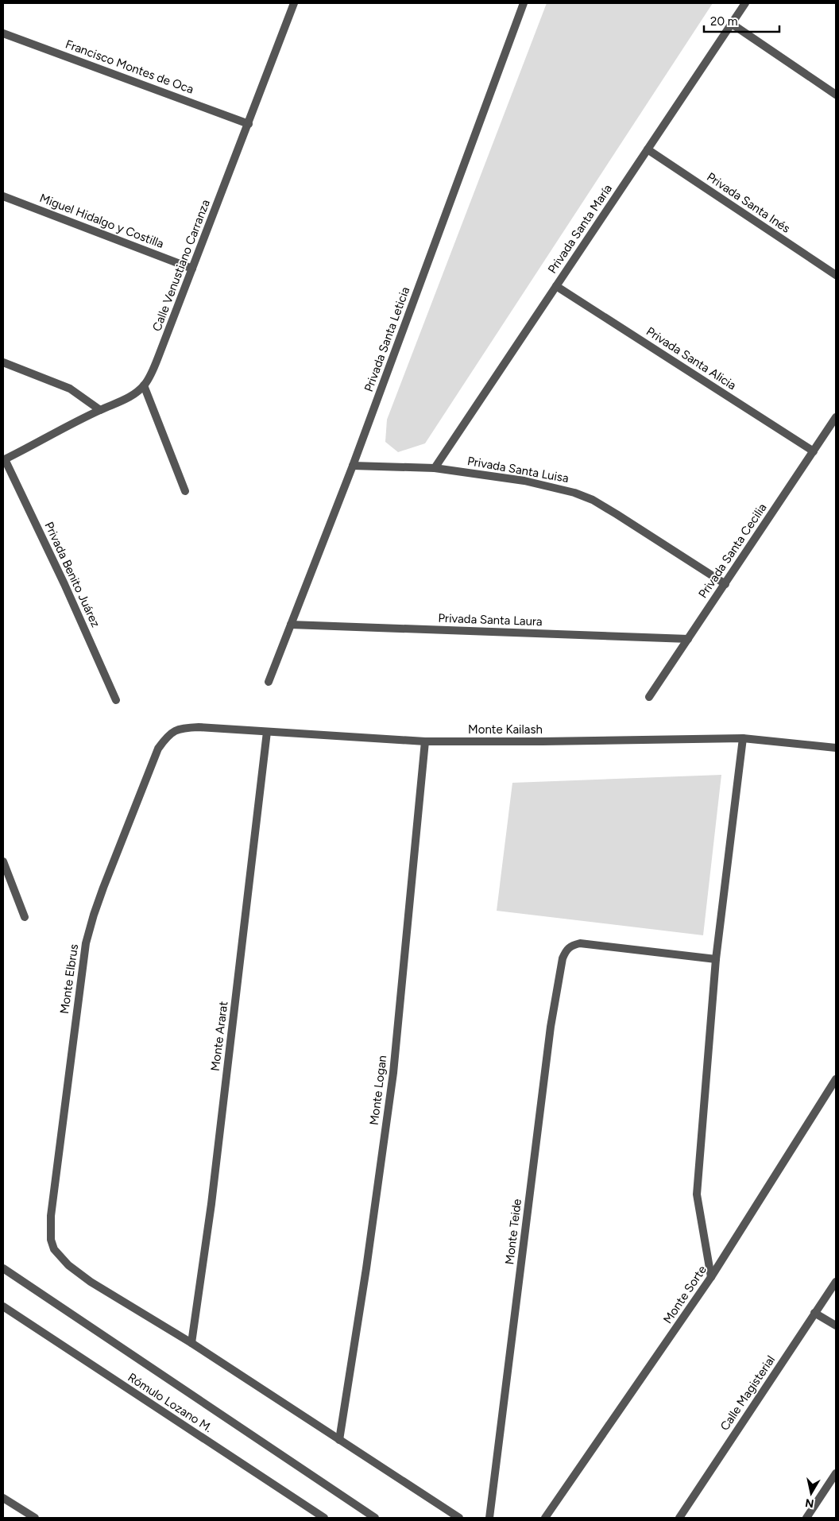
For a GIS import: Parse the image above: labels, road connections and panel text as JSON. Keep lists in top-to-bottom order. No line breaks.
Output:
{"streets":{"street":["Francisco Montes de Oca","Privada Santa Inés","Miguel Hidalgo y Costilla","Privada Santa María","Calle Venustiano Carranza","Privada Santa Leticia","Privada Santa Alicia","Privada Santa Luisa","Privada Santa Cecilia","Privada Benito Juárez","Privada Santa Laura","Monte Kailash","Monte Elbrus","Monte Ararat","Monte Logan","Monte Teide","Monte Sorte","Calle Magisterial","Rómulo Lozano M."]},"crossings":[["Francisco Montes de Oca","Calle Venustiano Carranza"],["Privada Santa Inés","Privada Santa María"],["Miguel Hidalgo y Costilla","Calle Venustiano Carranza"],["Privada Santa María","Privada Santa Alicia"],["Privada Santa María","Privada Santa Luisa"],["Calle Venustiano Carranza","Privada Benito Juárez"],["Privada Santa Leticia","Privada Santa Luisa"],["Privada Santa Leticia","Privada Santa Laura"],["Privada Santa Alicia","Privada Santa Cecilia"],["Privada Santa Luisa","Privada Santa Cecilia"],["Privada Santa Cecilia","Privada Santa Laura"],["Monte Kailash","Monte Elbrus"],["Monte Kailash","Monte Ararat"],["Monte Kailash","Monte Logan"],["Monte Elbrus","Monte Ararat"]],"scale_bar":"20 m","north":"bottom"}
